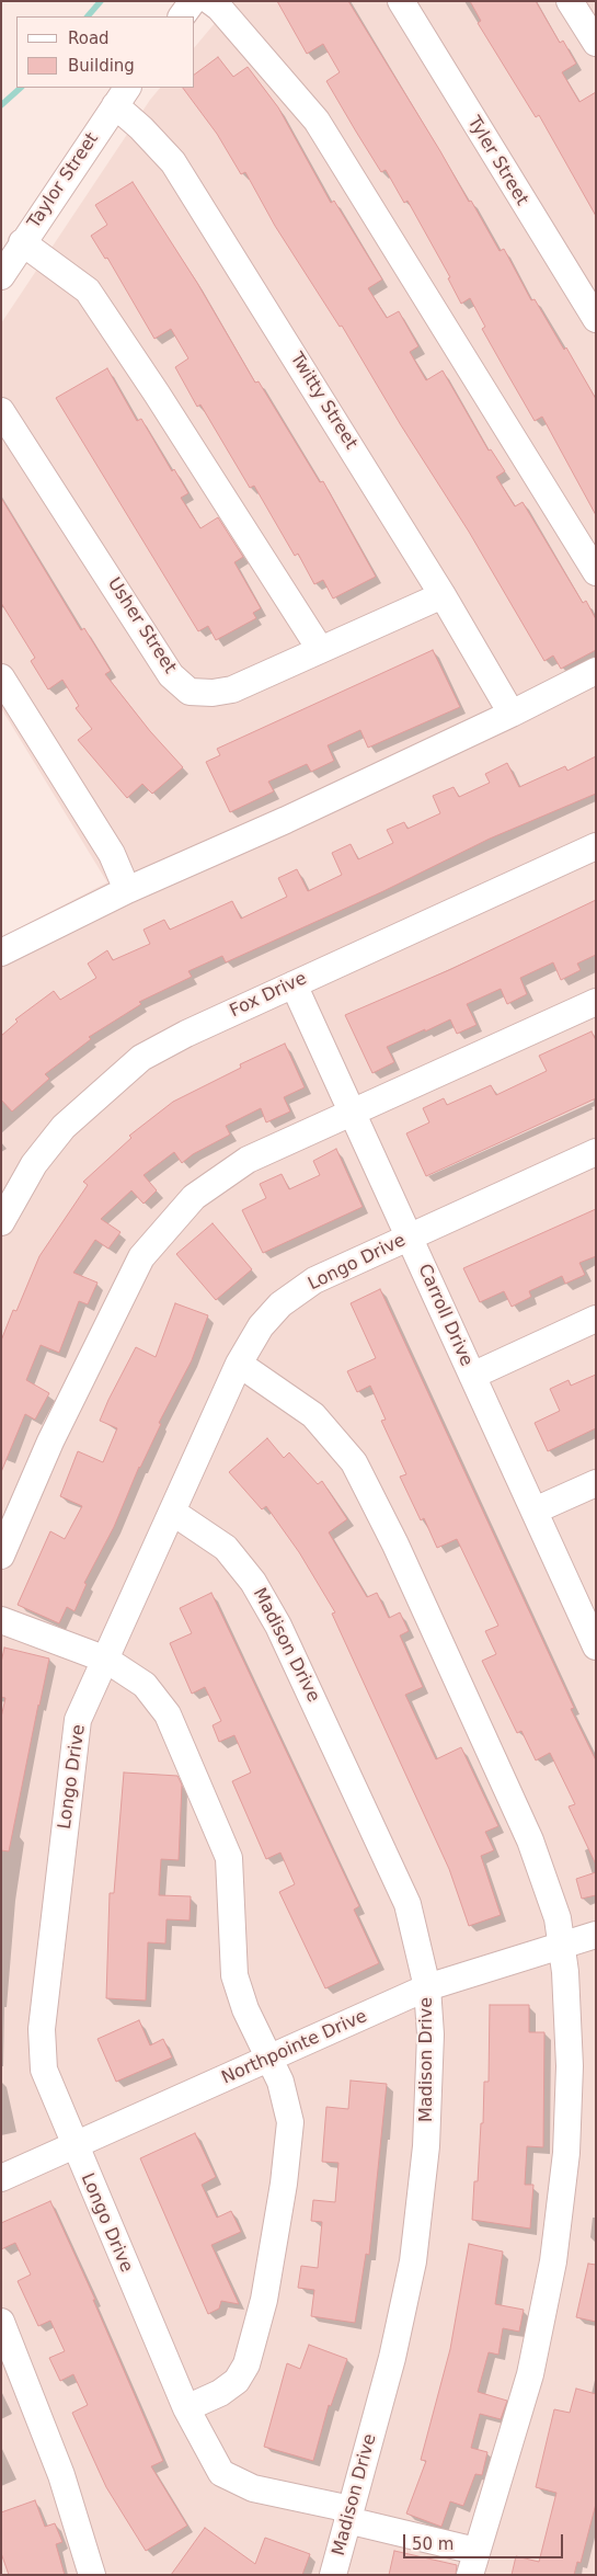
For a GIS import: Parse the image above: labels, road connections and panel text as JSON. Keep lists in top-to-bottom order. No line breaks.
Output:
{"streets":{"street":["Tyler Street","Taylor Street","Twitty Street","Usher Street","Fox Drive","Longo Drive","Carroll Drive","Madison Drive","Northpointe Drive"]},"crossings":[["Taylor Street","Twitty Street"],["Twitty Street","Usher Street"],["Fox Drive","Carroll Drive"],["Longo Drive","Carroll Drive"],["Longo Drive","Madison Drive"],["Longo Drive","Northpointe Drive"],["Madison Drive","Northpointe Drive"]],"legend":["Road","Building"],"scale_bar":"50 m"}
